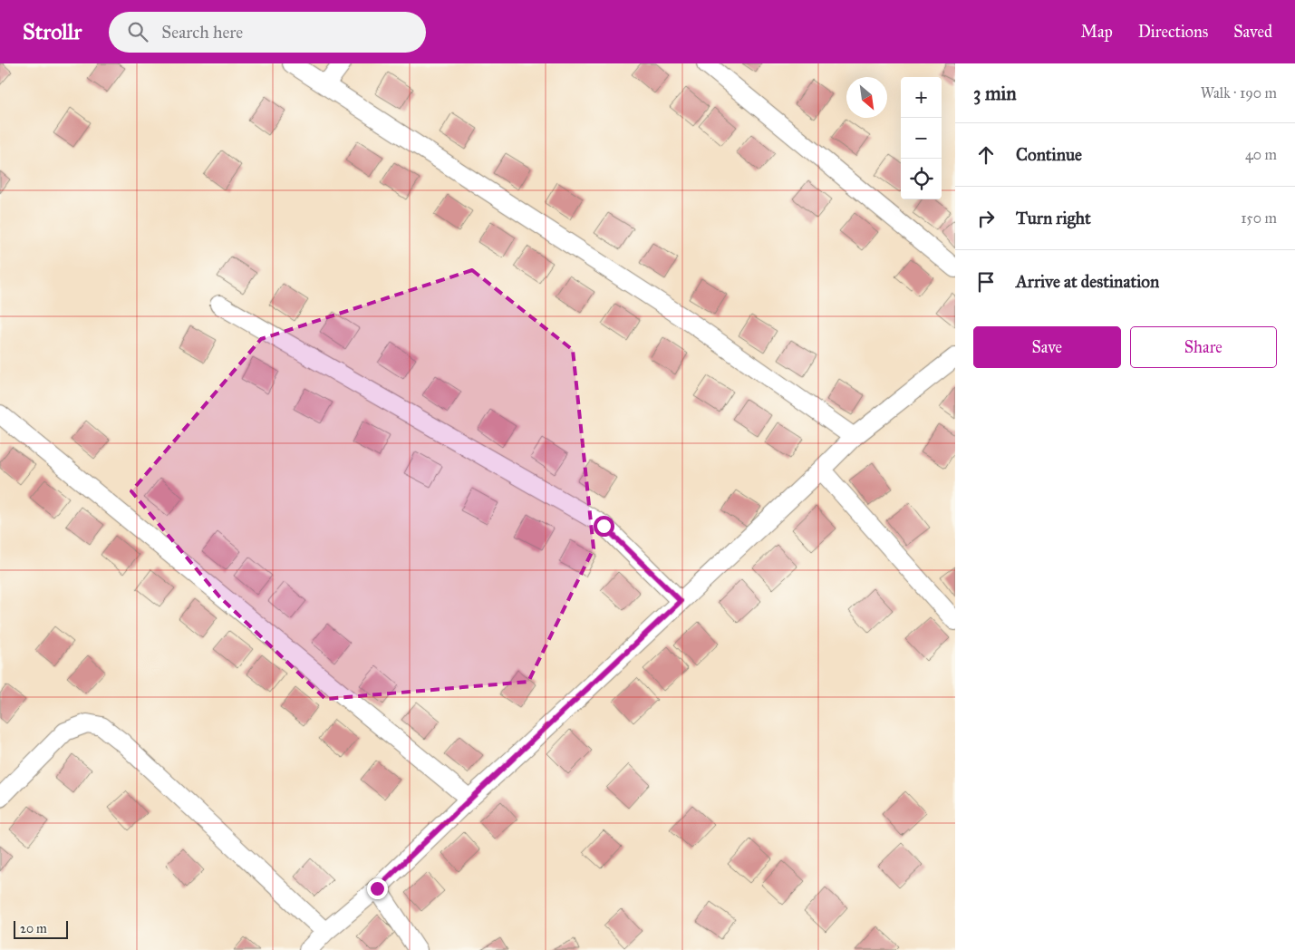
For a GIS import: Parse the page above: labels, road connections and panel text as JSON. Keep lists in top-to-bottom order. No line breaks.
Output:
{"scale_bar":"20 m","north":"bottom right","page":{"header":"Strollr","search":"Search here","nav":["Map","Directions","Saved"],"heading":["3 min","Walk · 190 m"],"map_buttons":["+","−"],"list":[["Continue","40 m"],["Turn right","150 m"],"Arrive at destination"],"buttons":["Save","Share"],"scale":"20 m"}}
